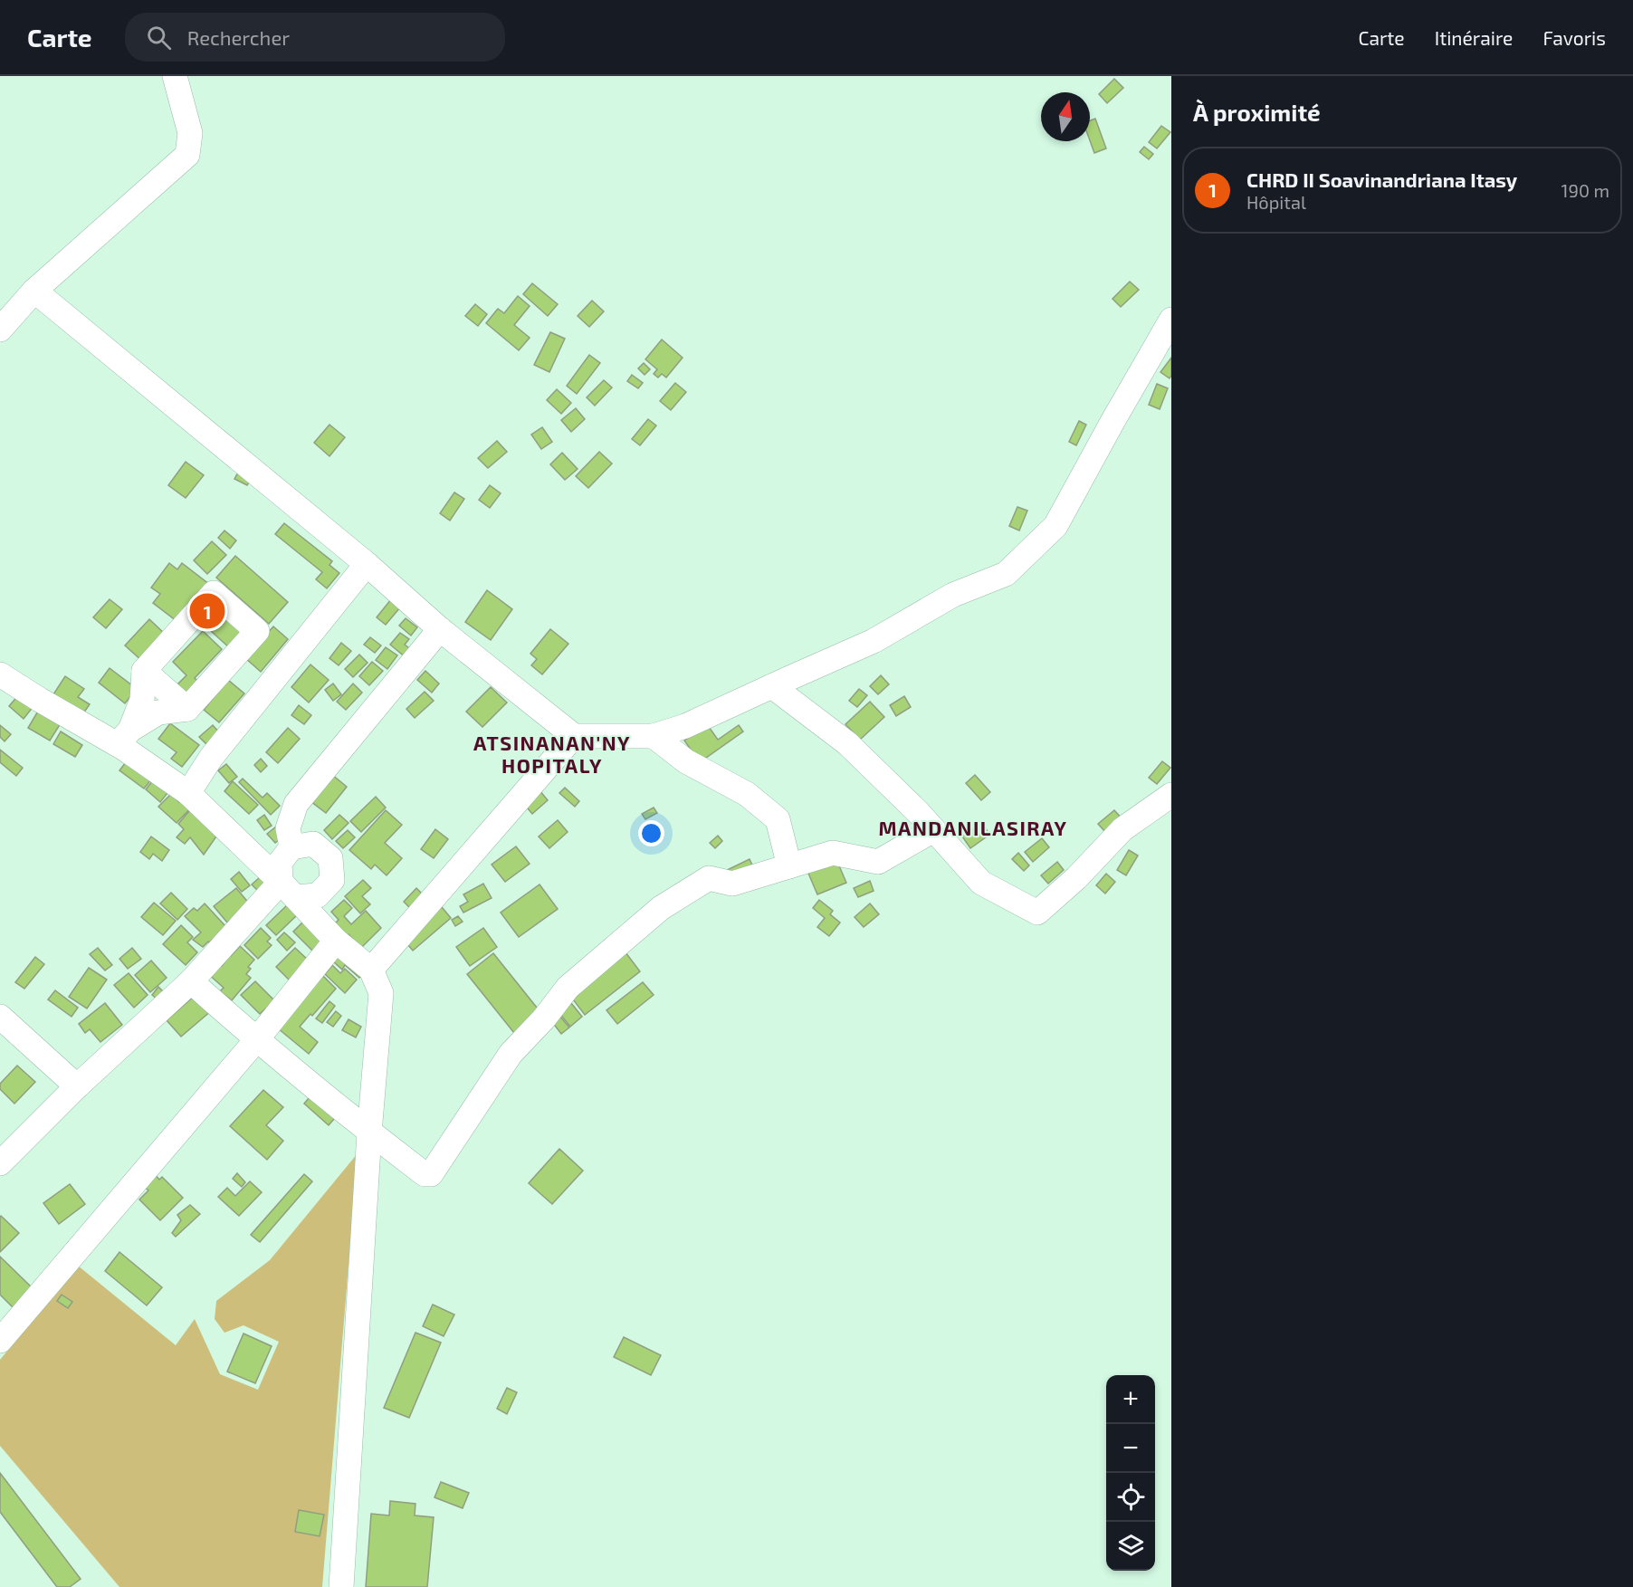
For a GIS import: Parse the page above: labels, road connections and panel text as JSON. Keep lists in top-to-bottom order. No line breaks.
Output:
{"districts":["ATSINANAN'NY HOPITALY","MANDANILASIRAY"],"north":"top","page":{"header":"Carte","search":"Rechercher","nav":["Carte","Itinéraire","Favoris"],"heading":"À proximité","list":[{"mark":"1","name":"CHRD II Soavinandriana Itasy","note":"Hôpital","value":"190 m"}],"pins":"1","map_buttons":["+","−"]}}
